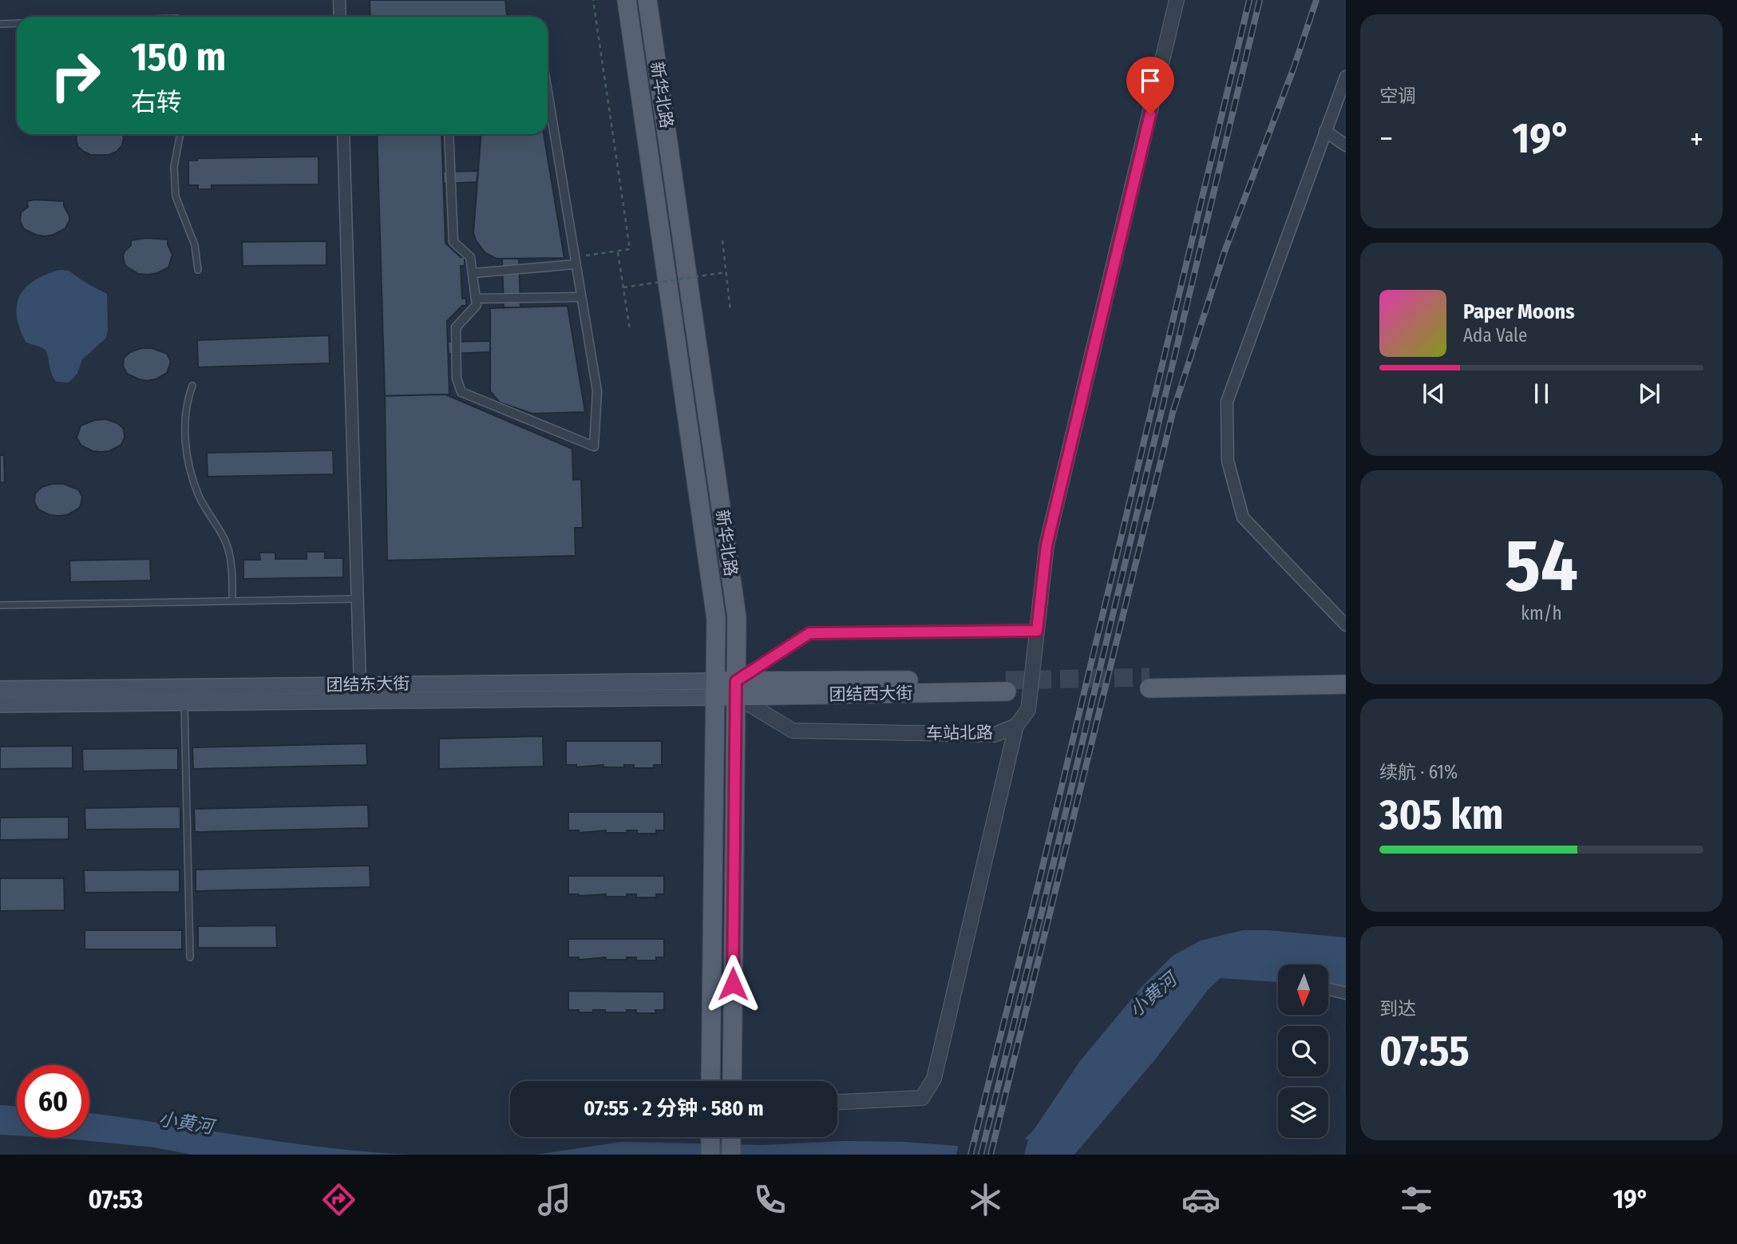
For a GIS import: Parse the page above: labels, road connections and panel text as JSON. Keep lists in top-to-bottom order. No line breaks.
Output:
{"streets":{"main road":["新华北路","团结东大街","团结西大街"],"street":["车站北路"]},"crossings":[["新华北路","团结东大街"],["新华北路","团结西大街"],["新华北路","车站北路"],["团结东大街","团结西大街"],["团结东大街","车站北路"],["团结西大街","车站北路"]],"water":["小黄河"],"north":"bottom","page":{"tile":["空调",["54","km/h"],["续航 · 61%","305 km"],["到达","07:55"]],"turn":["150 m","右转"],"heat":["−","19°","+"],"song":["Paper Moons","Ada Vale"],"limit":"60","trip":"07:55 · 2 分钟 · 580 m","tabs":["07:53","19°"]}}
